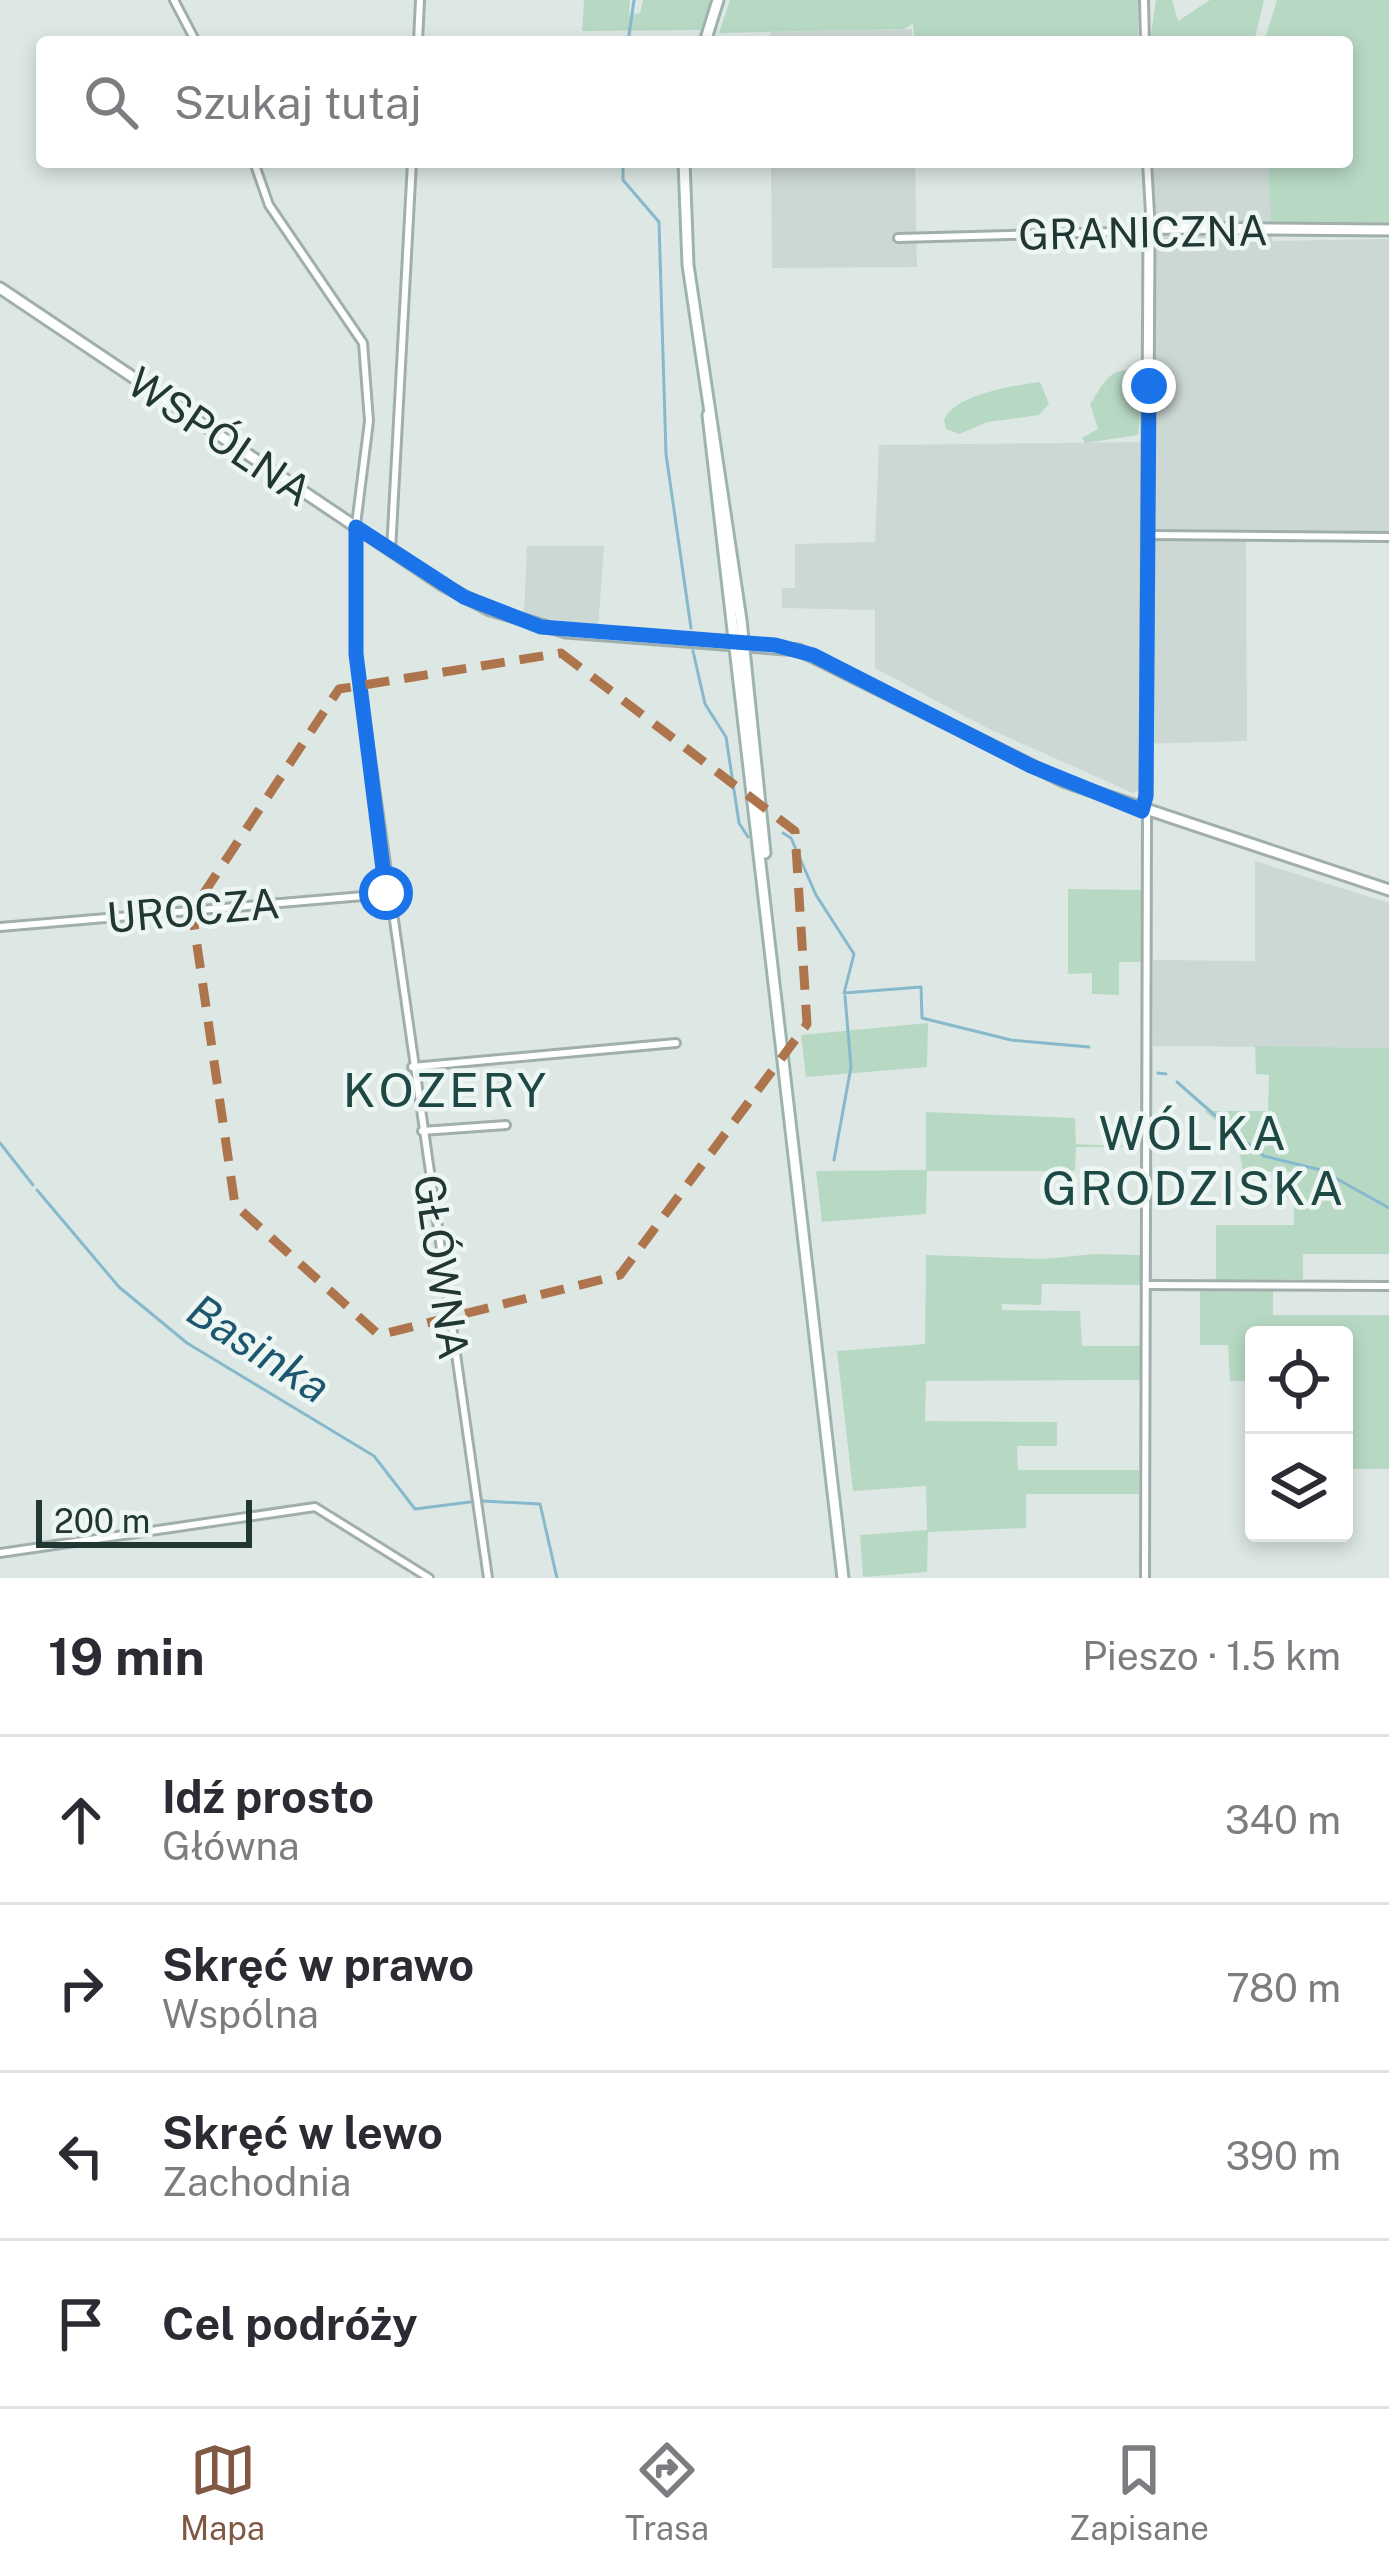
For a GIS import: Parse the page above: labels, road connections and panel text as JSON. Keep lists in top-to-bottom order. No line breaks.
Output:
{"streets":{"street":["GRANICZNA","WSPÓLNA","UROCZA","GŁÓWNA"]},"crossings":[["WSPÓLNA","GŁÓWNA"],["UROCZA","GŁÓWNA"]],"districts":["KOZERY","WÓLKA GRODZISKA"],"water":["Basinka"],"scale_bar":"200 m","page":{"search":"Szukaj tutaj","scale":"200 m","heading":["19 min","Pieszo · 1.5 km"],"list":[["Idź prosto","Główna","340 m"],["Skręć w prawo","Wspólna","780 m"],["Skręć w lewo","Zachodnia","390 m"],"Cel podróży"],"nav":["Mapa","Trasa","Zapisane"]}}
